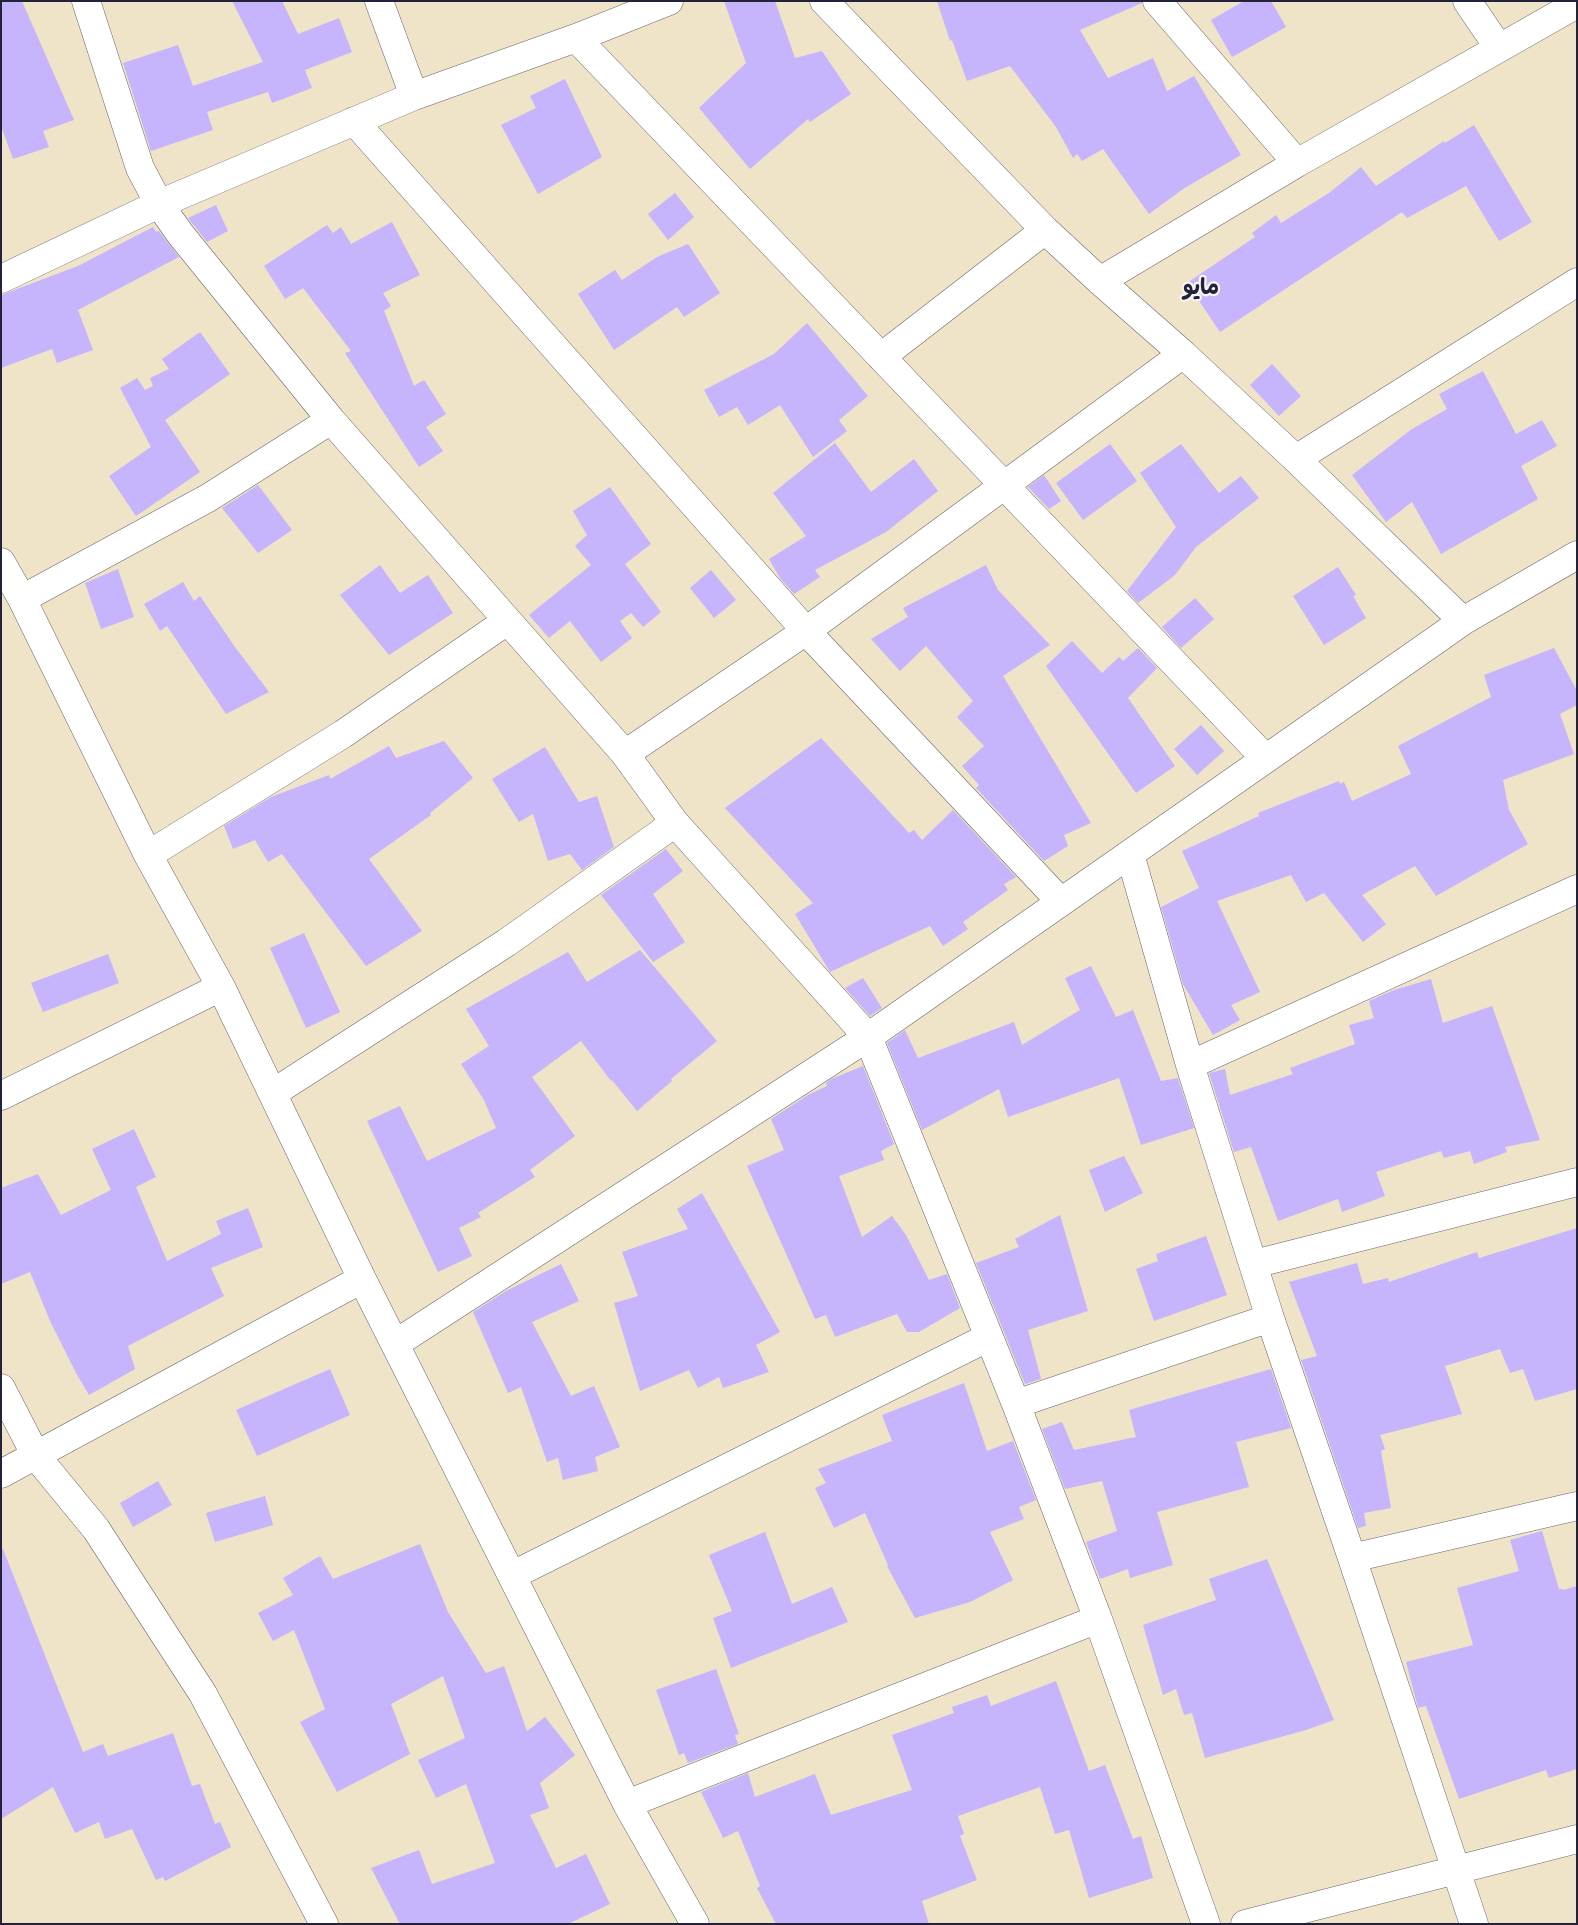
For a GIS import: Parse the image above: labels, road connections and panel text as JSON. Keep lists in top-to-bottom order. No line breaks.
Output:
{"districts":["مايو"]}
